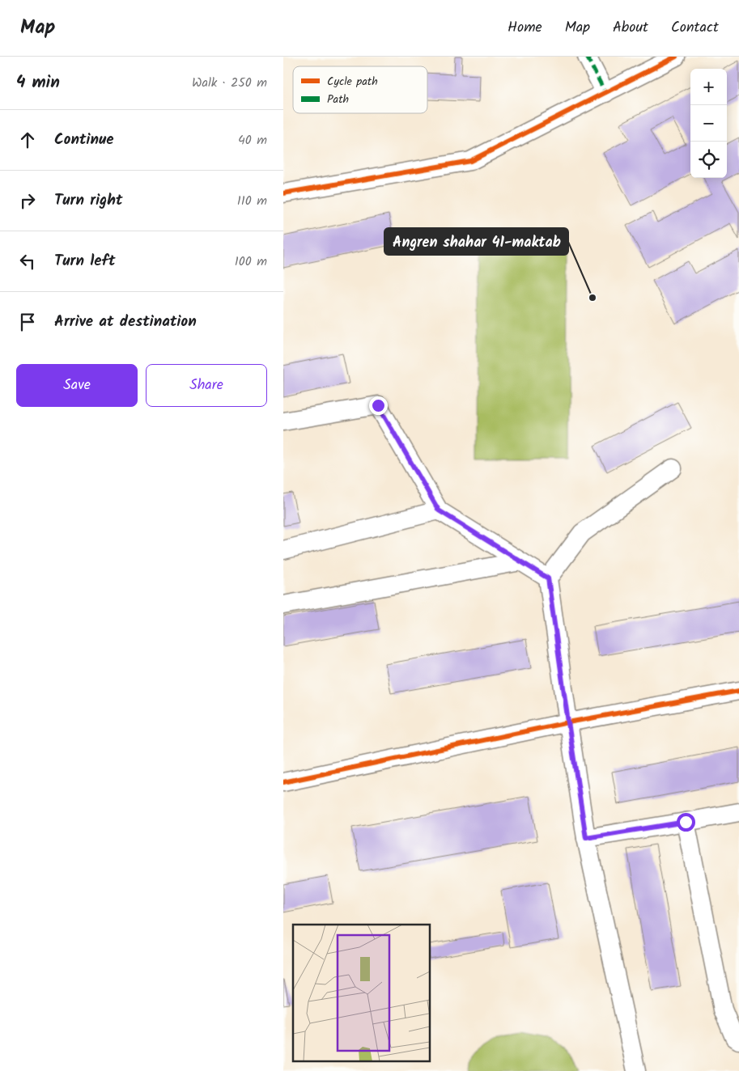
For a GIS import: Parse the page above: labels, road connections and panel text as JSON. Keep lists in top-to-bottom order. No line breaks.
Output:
{"places":["Angren shahar 41-maktab"],"legend":["Cycle path","Path"],"page":{"header":"Map","nav":["Home","Map","About","Contact"],"heading":["4 min","Walk · 250 m"],"map_buttons":["+","−"],"list":[["Continue","40 m"],["Turn right","110 m"],["Turn left","100 m"],"Arrive at destination"],"buttons":["Save","Share"]}}
